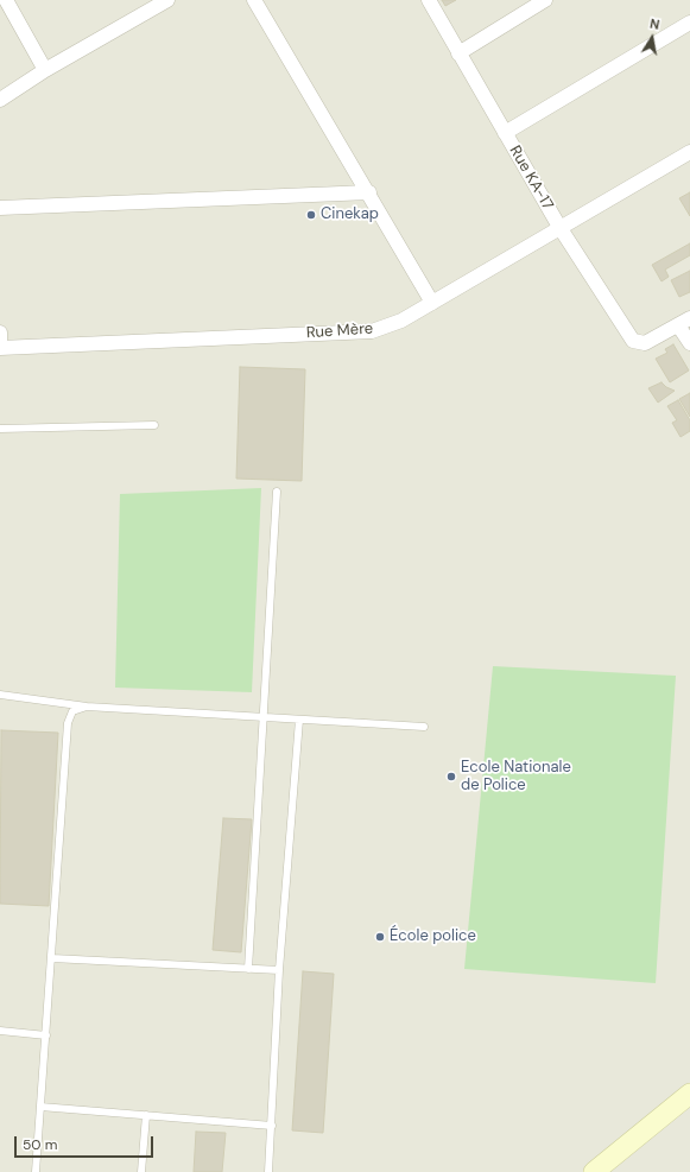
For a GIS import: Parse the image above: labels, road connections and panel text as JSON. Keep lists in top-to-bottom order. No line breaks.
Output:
{"streets":{"street":["Rue KA-17","Rue Mère"]},"crossings":[["Rue KA-17","Rue Mère"]],"places":["Cinekap","Ecole Nationale de Police","École police"],"scale_bar":"50 m","north":"top"}
